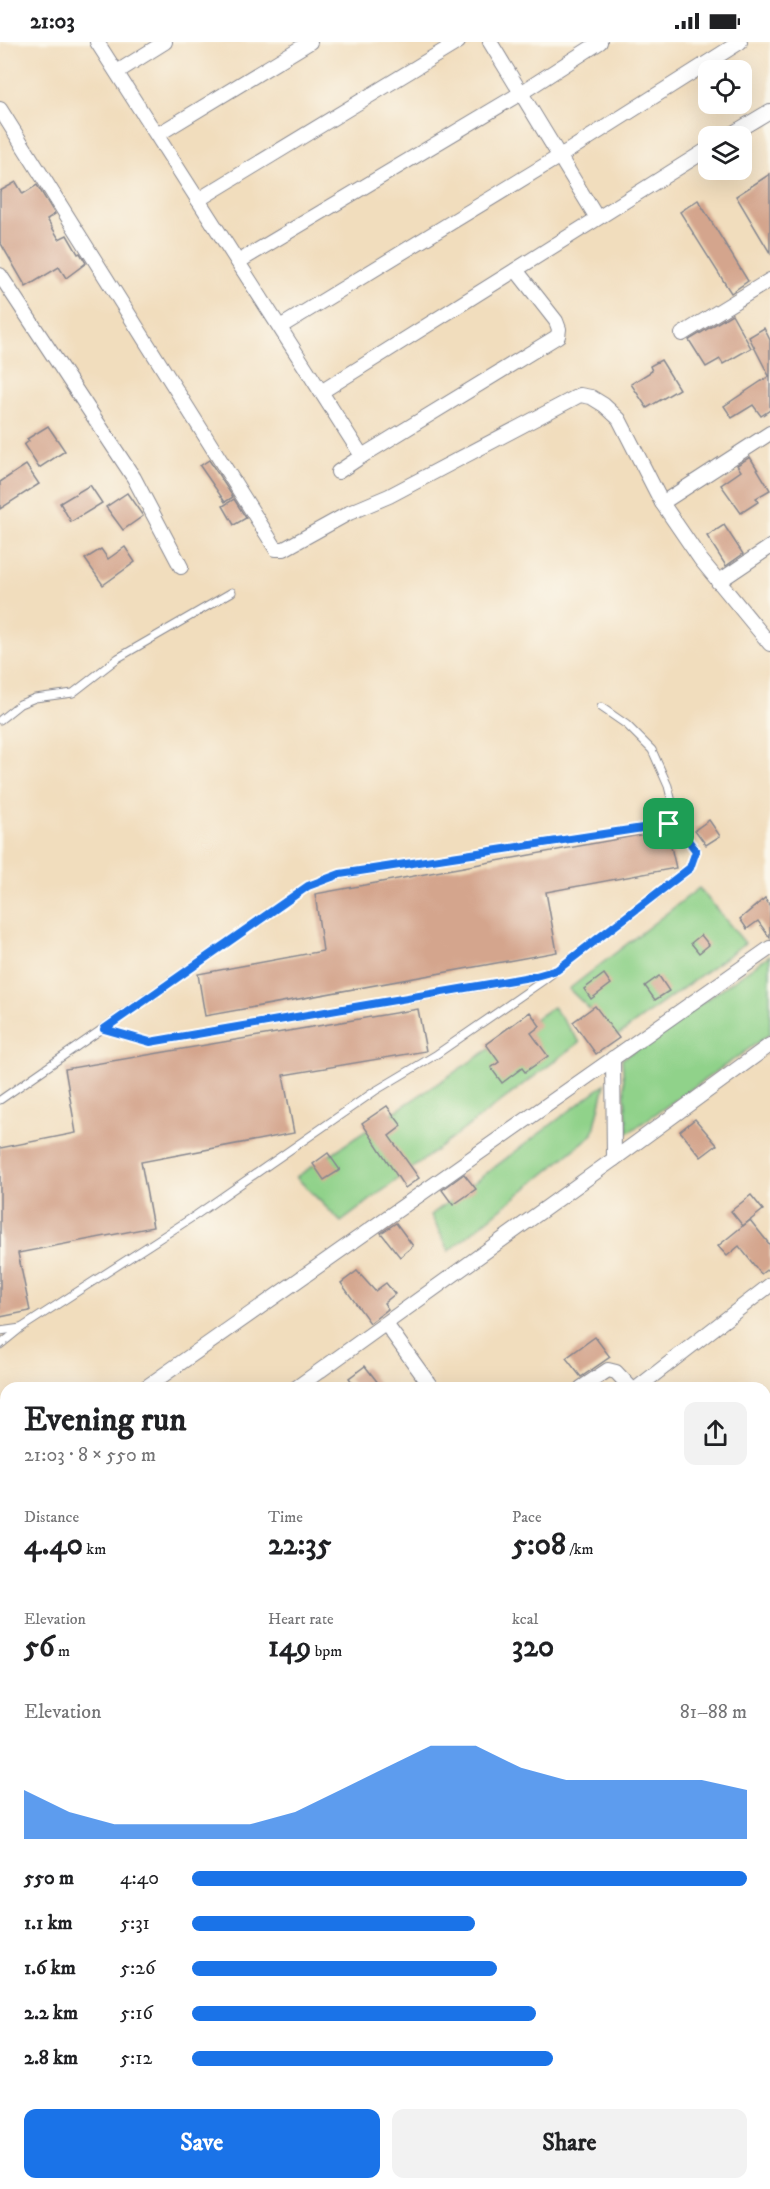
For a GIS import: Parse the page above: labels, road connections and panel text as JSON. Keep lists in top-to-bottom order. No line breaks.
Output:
{"page":{"status":"21:03","heading":["Evening run","21:03 · 8 × 550 m"],"stats":[["Distance","4.40 km"],["Time","22:35"],["Pace","5:08 /km"],["Elevation","56 m"],["Heart rate","149 bpm"],["kcal","320"]],"chart":["Elevation","81–88 m"],"list":[{"name":"550 m","note":"4:40"},{"name":"1.1 km","note":"5:31"},{"name":"1.6 km","note":"5:26"},{"name":"2.2 km","note":"5:16"},{"name":"2.8 km","note":"5:12"}],"buttons":["Save","Share"]}}
